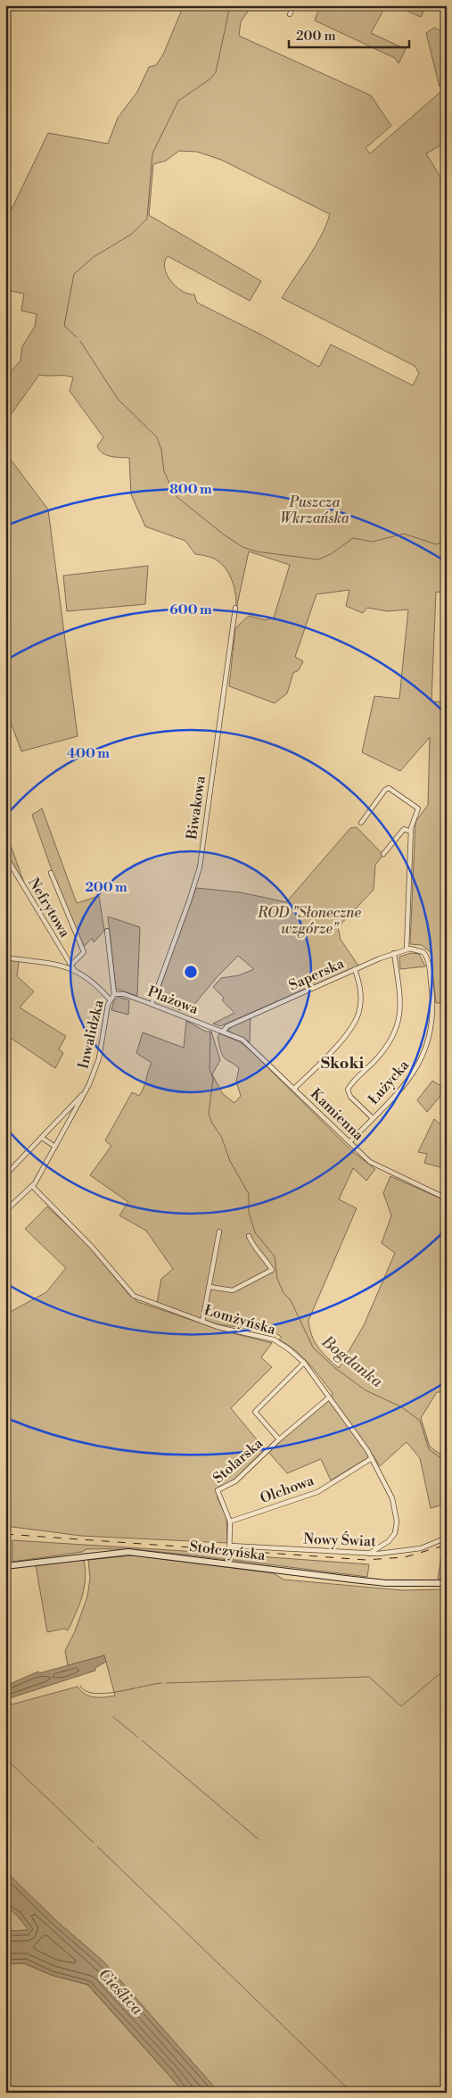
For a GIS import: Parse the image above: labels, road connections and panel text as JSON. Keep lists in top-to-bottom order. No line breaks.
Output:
{"streets":{"street":["Biwakowa","Nefrytowa","Saperska","Plażowa","Inwalidzka","Łużycka","Kamienna","Łomżyńska","Stolarska","Olchowa","Nowy Świat","Stołczyńska"]},"crossings":[["Biwakowa","Plażowa"],["Saperska","Plażowa"],["Saperska","Łużycka"],["Saperska","Kamienna"],["Plażowa","Inwalidzka"],["Plażowa","Kamienna"],["Inwalidzka","Łomżyńska"],["Łużycka","Kamienna"],["Łomżyńska","Stolarska"],["Łomżyńska","Olchowa"],["Łomżyńska","Nowy Świat"],["Stolarska","Olchowa"],["Stolarska","Nowy Świat"],["Stolarska","Stołczyńska"]],"districts":["Skoki"],"water":["Bogdanka","Cieślica"],"parks":["Puszcza Wkrzańska","ROD \"Słoneczne wzgórze\""],"scale_bar":"200 m","rings":["800 m","600 m","400 m","200 m"]}
